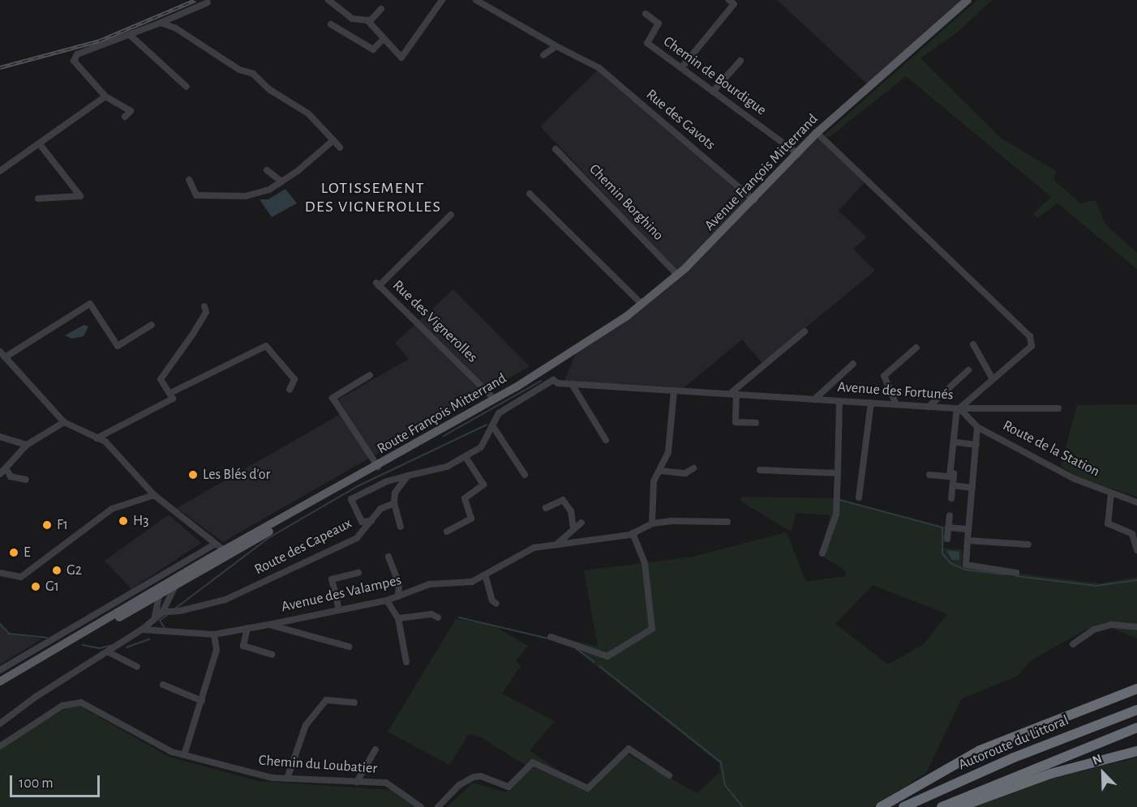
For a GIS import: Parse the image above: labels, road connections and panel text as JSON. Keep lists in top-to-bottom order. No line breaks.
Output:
{"streets":{"highway":["Autoroute du Littoral"],"main road":["Avenue François Mitterrand","Route François Mitterrand"],"street":["Chemin de Bourdigue","Rue des Gavots","Chemin Borghino","Rue des Vignerolles","Avenue des Fortunés","Route de la Station","Route des Capeaux","Avenue des Valampes","Chemin du Loubatier"]},"crossings":[["Chemin de Bourdigue","Avenue François Mitterrand"],["Rue des Gavots","Avenue François Mitterrand"],["Avenue François Mitterrand","Chemin Borghino"],["Avenue François Mitterrand","Avenue des Fortunés"],["Avenue François Mitterrand","Route François Mitterrand"],["Rue des Vignerolles","Route François Mitterrand"],["Avenue des Fortunés","Route de la Station"]],"districts":["LOTISSEMENT DES VIGNEROLLES"],"places":["Les Blés d'or","H3","F1","E","G2","G1"],"scale_bar":"100 m","north":"top left"}
